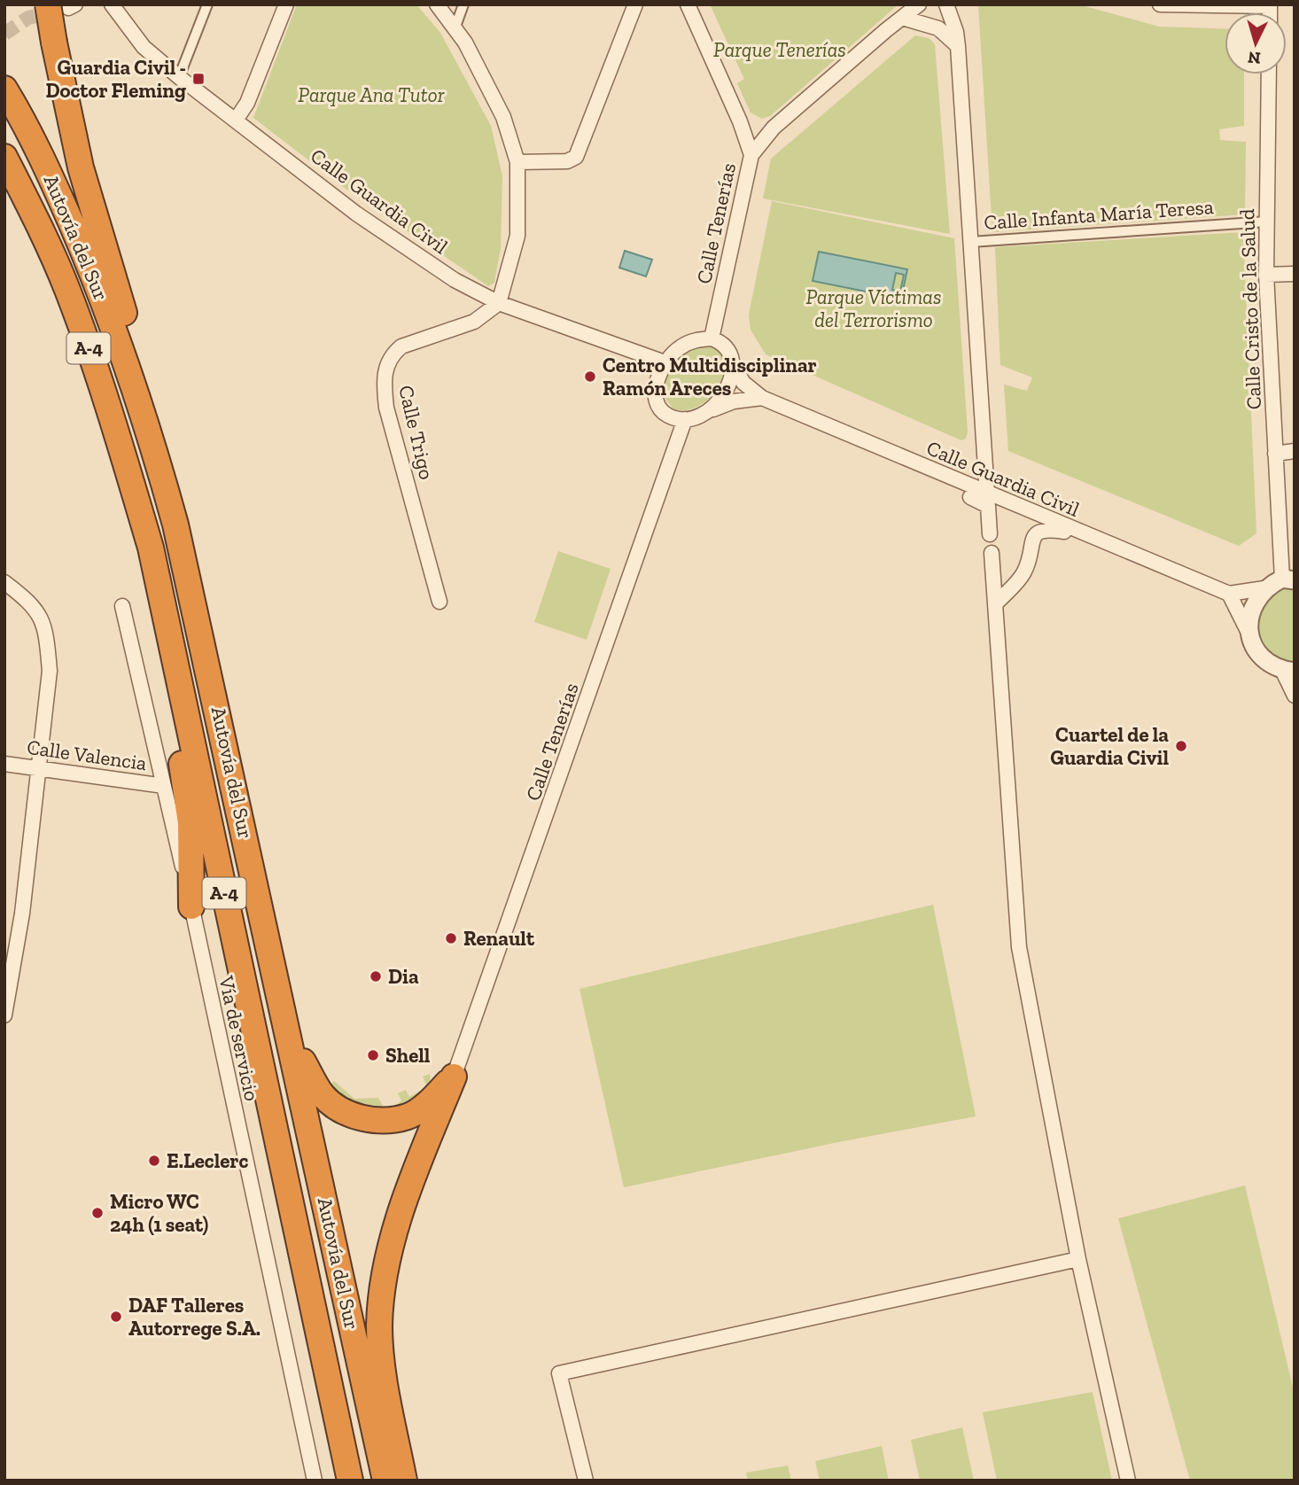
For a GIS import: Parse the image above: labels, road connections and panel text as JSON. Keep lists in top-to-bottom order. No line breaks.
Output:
{"streets":{"highway":["Autovía del Sur","A-4"],"street":["Calle Guardia Civil","Calle Infanta María Teresa","Calle Tenerías","Calle Cristo de la Salud","Calle Trigo","Calle Valencia","Vía de servicio"]},"crossings":[["Calle Guardia Civil","Calle Tenerías"],["Calle Guardia Civil","Calle Trigo"],["Calle Infanta María Teresa","Calle Cristo de la Salud"],["Calle Valencia","Vía de servicio"]],"parks":["Parque Tenerías","Parque Ana Tutor","Parque Víctimas del Terrorismo"],"places":{"transit":["Guardia Civil - Doctor Fleming"],"other":["Centro Multidisciplinar Ramón Areces","Cuartel de la Guardia Civil","Renault","Dia","Shell","E.Leclerc","Micro WC 24h (1 seat)","DAF Talleres Autorrege S.A."]},"north":"bottom"}
